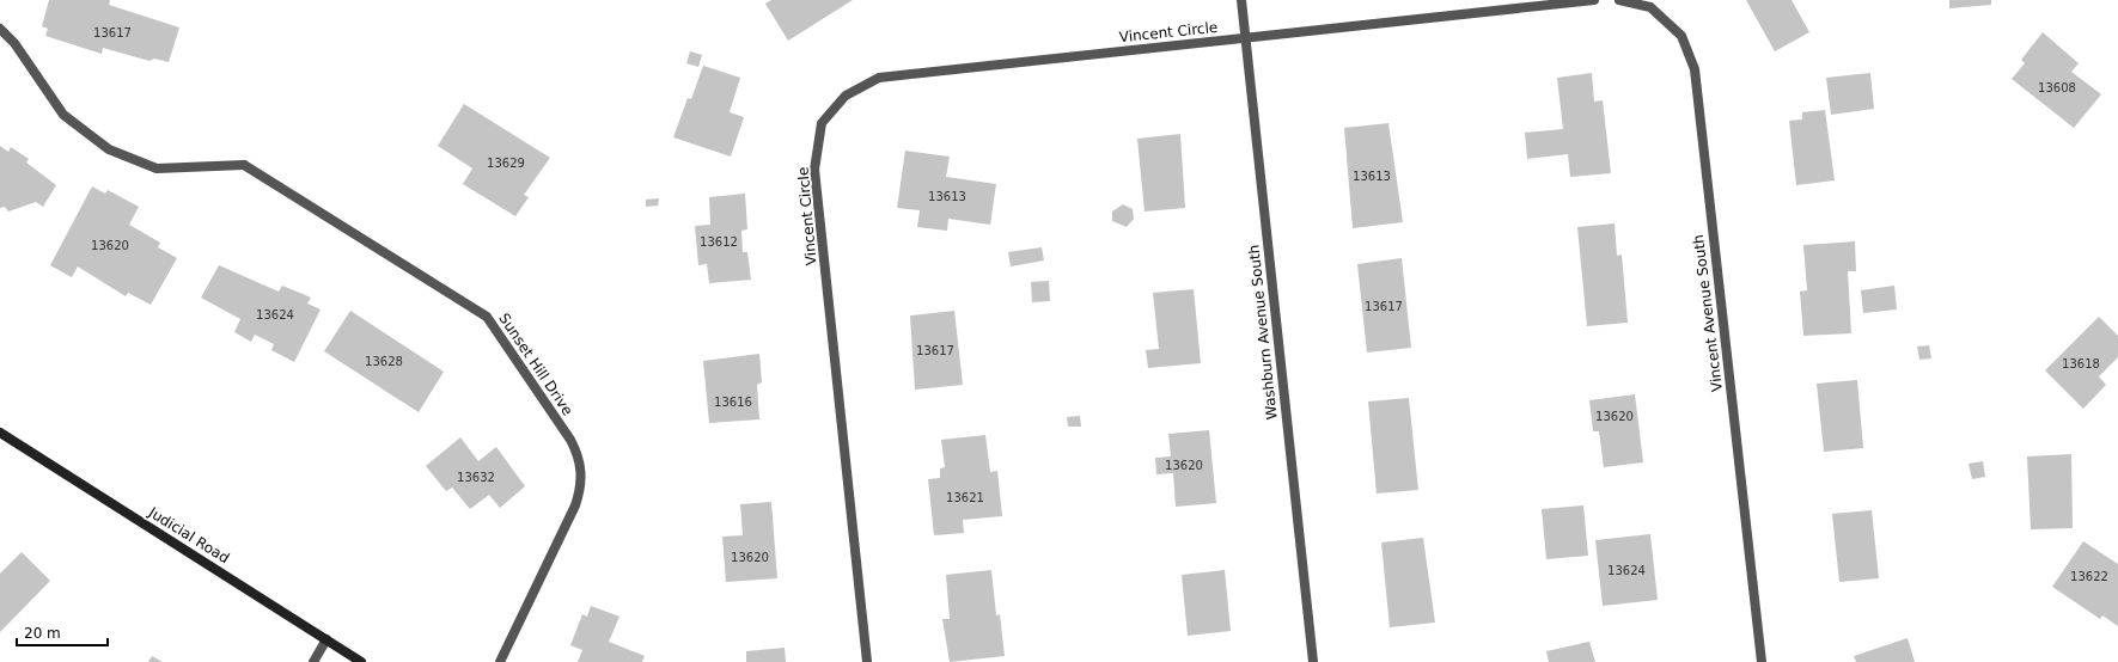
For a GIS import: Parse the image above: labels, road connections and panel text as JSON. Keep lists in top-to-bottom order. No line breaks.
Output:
{"streets":{"street":["Vincent Circle","Vincent Avenue South","Washburn Avenue South","Sunset Hill Drive","Judicial Road"]},"crossings":[["Vincent Circle","Washburn Avenue South"]],"house_numbers":["13617","13608","13629","13613","13613","13612","13620","13617","13624","13617","13628","13618","13616","13620","13620","13632","13621","13620","13624","13622"],"scale_bar":"20 m"}
